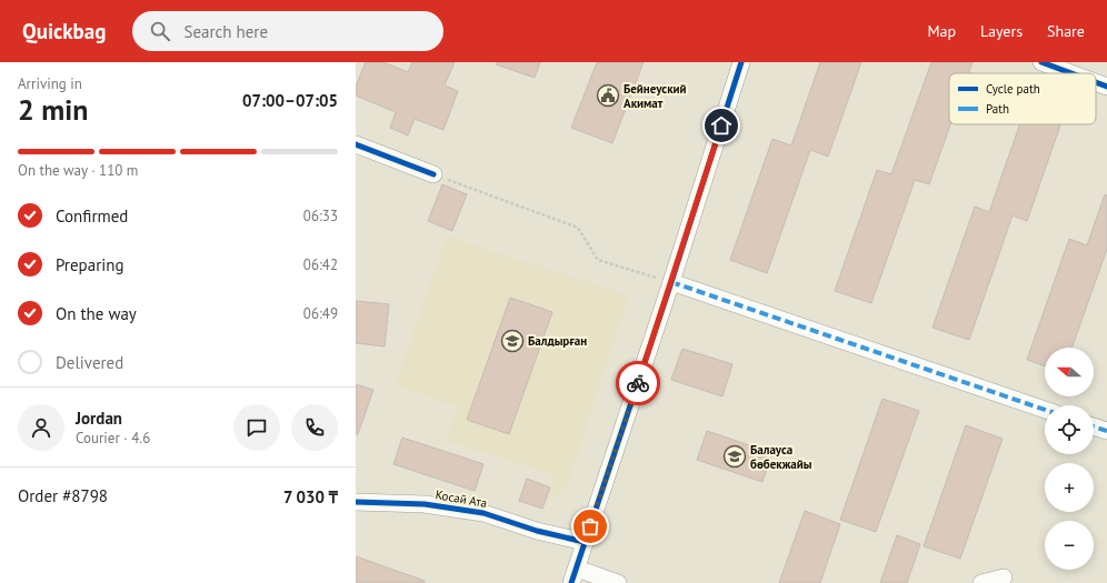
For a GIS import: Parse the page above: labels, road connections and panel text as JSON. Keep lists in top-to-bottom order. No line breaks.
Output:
{"streets":{"street":["Косай Ата"]},"places":{"public building":["Бейнеуский Акимат"],"school or university":["Балдырған","Балауса бөбекжайы"]},"legend":["Cycle path","Path"],"north":"left","page":{"header":"Quickbag","search":"Search here","nav":["Map","Layers","Share"],"heading":["2 min","Arriving in","07:00–07:05"],"panel":["Jordan","Courier · 4.6","Order #8798","7 030 ₸"],"bar":"On the way · 110 m","list":[["Confirmed","06:33"],["Preparing","06:42"],["On the way","06:49"],"Delivered"],"map_buttons":["+","−"]}}
